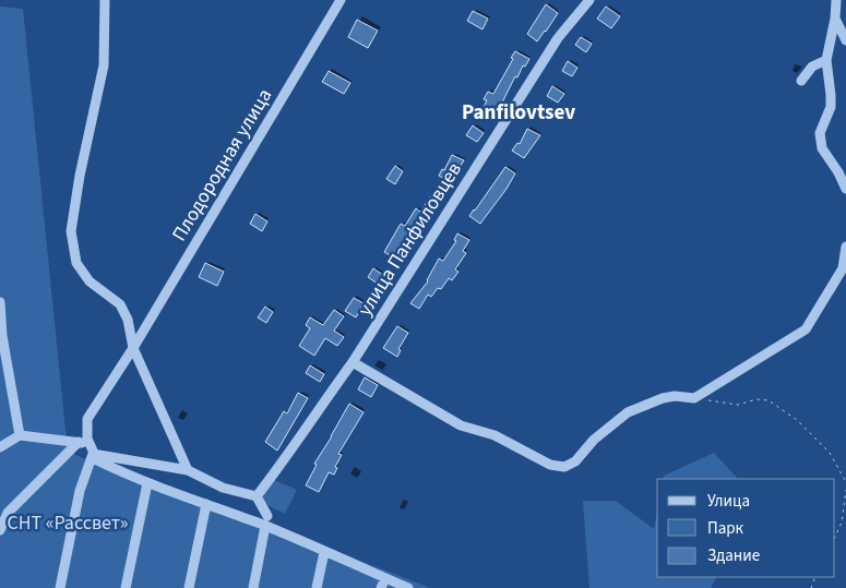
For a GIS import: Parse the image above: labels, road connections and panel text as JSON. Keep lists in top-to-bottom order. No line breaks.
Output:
{"streets":{"street":["Плодородная улица","улица Панфиловцев"]},"districts":["Panfilovtsev"],"parks":["СНТ «Рассвет»"],"legend":["Улица","Парк","Здание"]}
